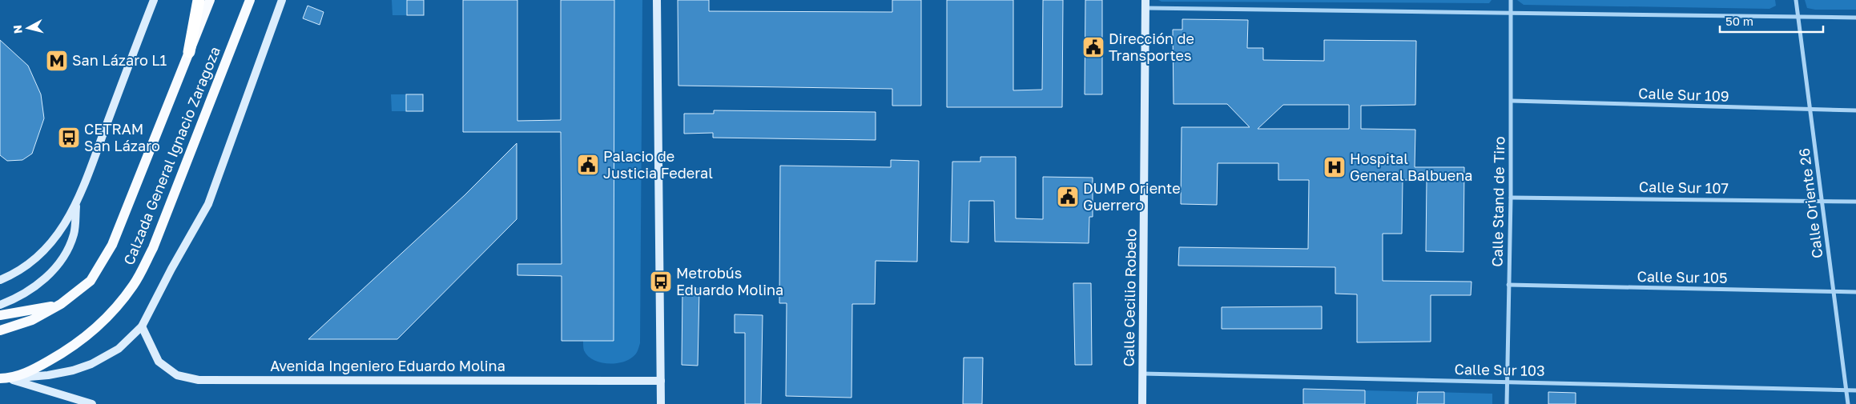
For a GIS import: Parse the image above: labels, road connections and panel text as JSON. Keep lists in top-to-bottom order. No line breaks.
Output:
{"streets":{"main road":["Calzada General Ignacio Zaragoza"],"street":["Calle Sur 109","Calle Sur 107","Calle Stand de Tiro","Calle Oriente 26","Calle Sur 105","Calle Cecilio Robelo","Avenida Ingeniero Eduardo Molina","Calle Sur 103"]},"crossings":[["Calle Sur 109","Calle Stand de Tiro"],["Calle Sur 109","Calle Oriente 26"],["Calle Sur 107","Calle Stand de Tiro"],["Calle Sur 107","Calle Oriente 26"],["Calle Stand de Tiro","Calle Sur 105"],["Calle Stand de Tiro","Calle Sur 103"],["Calle Oriente 26","Calle Sur 105"],["Calle Oriente 26","Calle Sur 103"],["Calle Cecilio Robelo","Calle Sur 103"]],"places":{"public building":["Dirección de Transportes","Palacio de Justicia Federal","DUMP Oriente Guerrero"],"metro station":["San Lázaro L1"],"bus stop":["CETRAM San Lázaro","Metrobús Eduardo Molina"],"hospital":["Hospital General Balbuena"]},"scale_bar":"50 m","north":"left"}
